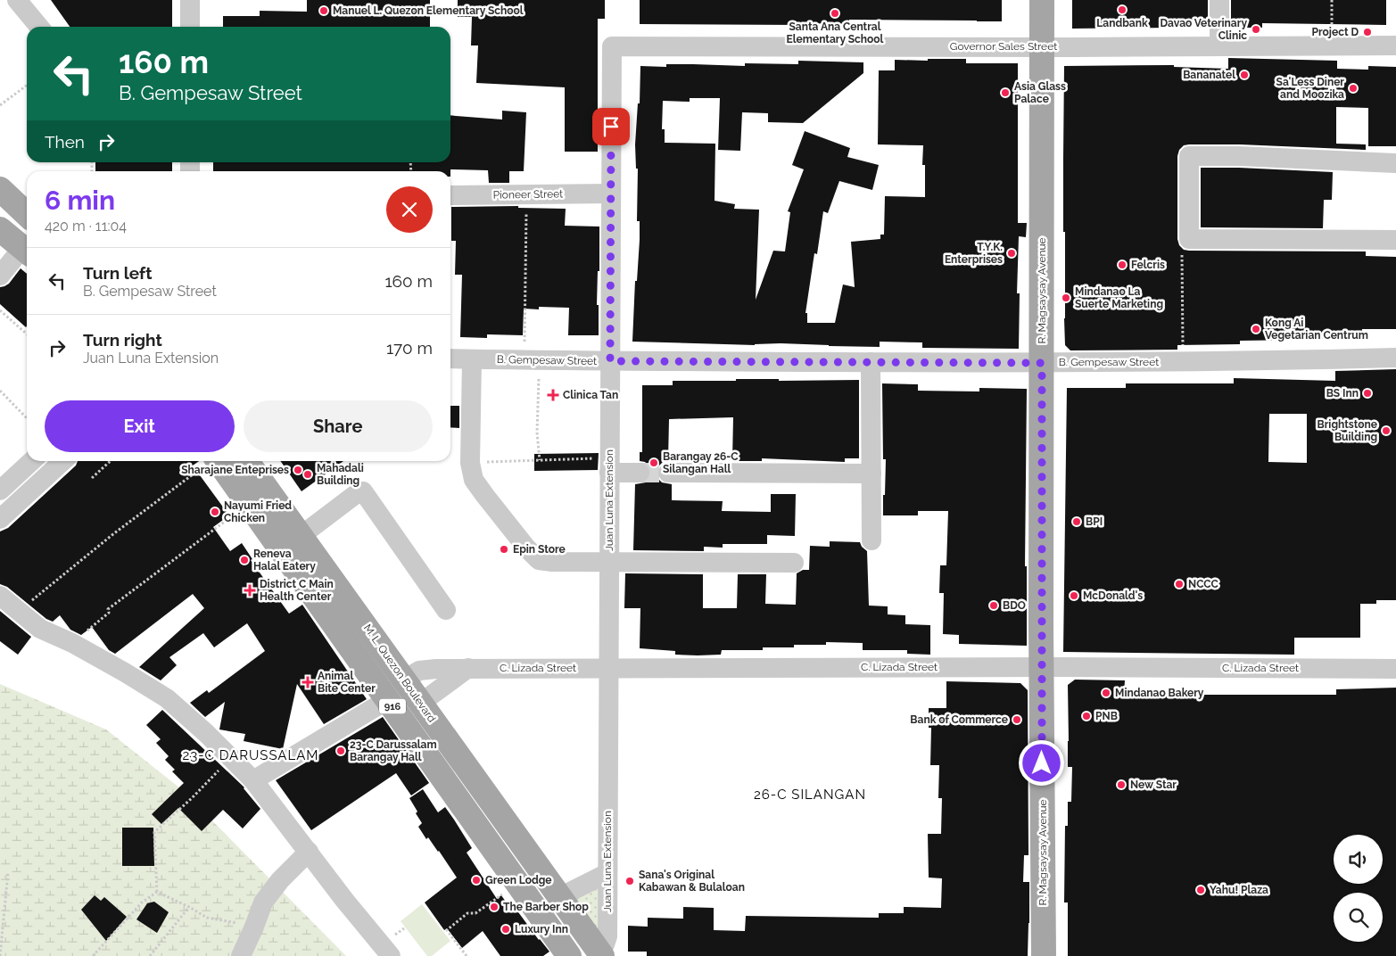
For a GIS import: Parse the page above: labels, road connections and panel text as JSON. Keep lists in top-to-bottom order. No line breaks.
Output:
{"streets":{"main road":["R. Magsaysay Avenue","M. L. Quezon Boulevard","916"],"street":["Governor Sales Street","Pioneer Street","B. Gempesaw Street","Juan Luna Extension","C. Lizada Street"]},"crossings":[["Governor Sales Street","R. Magsaysay Avenue"],["Governor Sales Street","Juan Luna Extension"],["Pioneer Street","Juan Luna Extension"],["R. Magsaysay Avenue","B. Gempesaw Street"],["R. Magsaysay Avenue","C. Lizada Street"],["B. Gempesaw Street","Juan Luna Extension"],["Juan Luna Extension","C. Lizada Street"],["Juan Luna Extension","M. L. Quezon Boulevard"],["C. Lizada Street","M. L. Quezon Boulevard"]],"districts":["23-C DARUSSALAM","26-C SILANGAN"],"places":{"other":["Landbank","Manuel L. Quezon Elementary School","Santa Ana Central Elementary School","Davao Veterinary Clinic","Project D","Bananatel","Sa'Less Diner and Moozika","Asia Glass Palace","T.Y.K. Enterprises","Felcris","Mindanao La Suerte Marketing","Kong Ai Vegetarian Centrum","BS Inn","Brightstone Building","Barangay 26-C Silangan Hall","Sharajane Enteprises","Mahadali Building","Nayumi Fried Chicken","BPI","Epin Store","Reneva Halal Eatery","NCCC","McDonald's","BDO","Mindanao Bakery","PNB","Bank of Commerce","23-C Darussalam Barangay Hall","New Star","Green Lodge","Sana's Original Kabawan & Bulaloan","Yahu! Plaza","The Barber Shop","Luxury Inn"],"health":["Clinica Tan","District C Main Health Center","Animal Bite Center"]},"page":{"turn":["160 m","B. Gempesaw Street"],"then":"Then","heading":["6 min","420 m · 11:04"],"list":[{"name":"Turn left","note":"B. Gempesaw Street","value":"160 m"},{"name":"Turn right","note":"Juan Luna Extension","value":"170 m"}],"buttons":["Exit","Share"]}}
